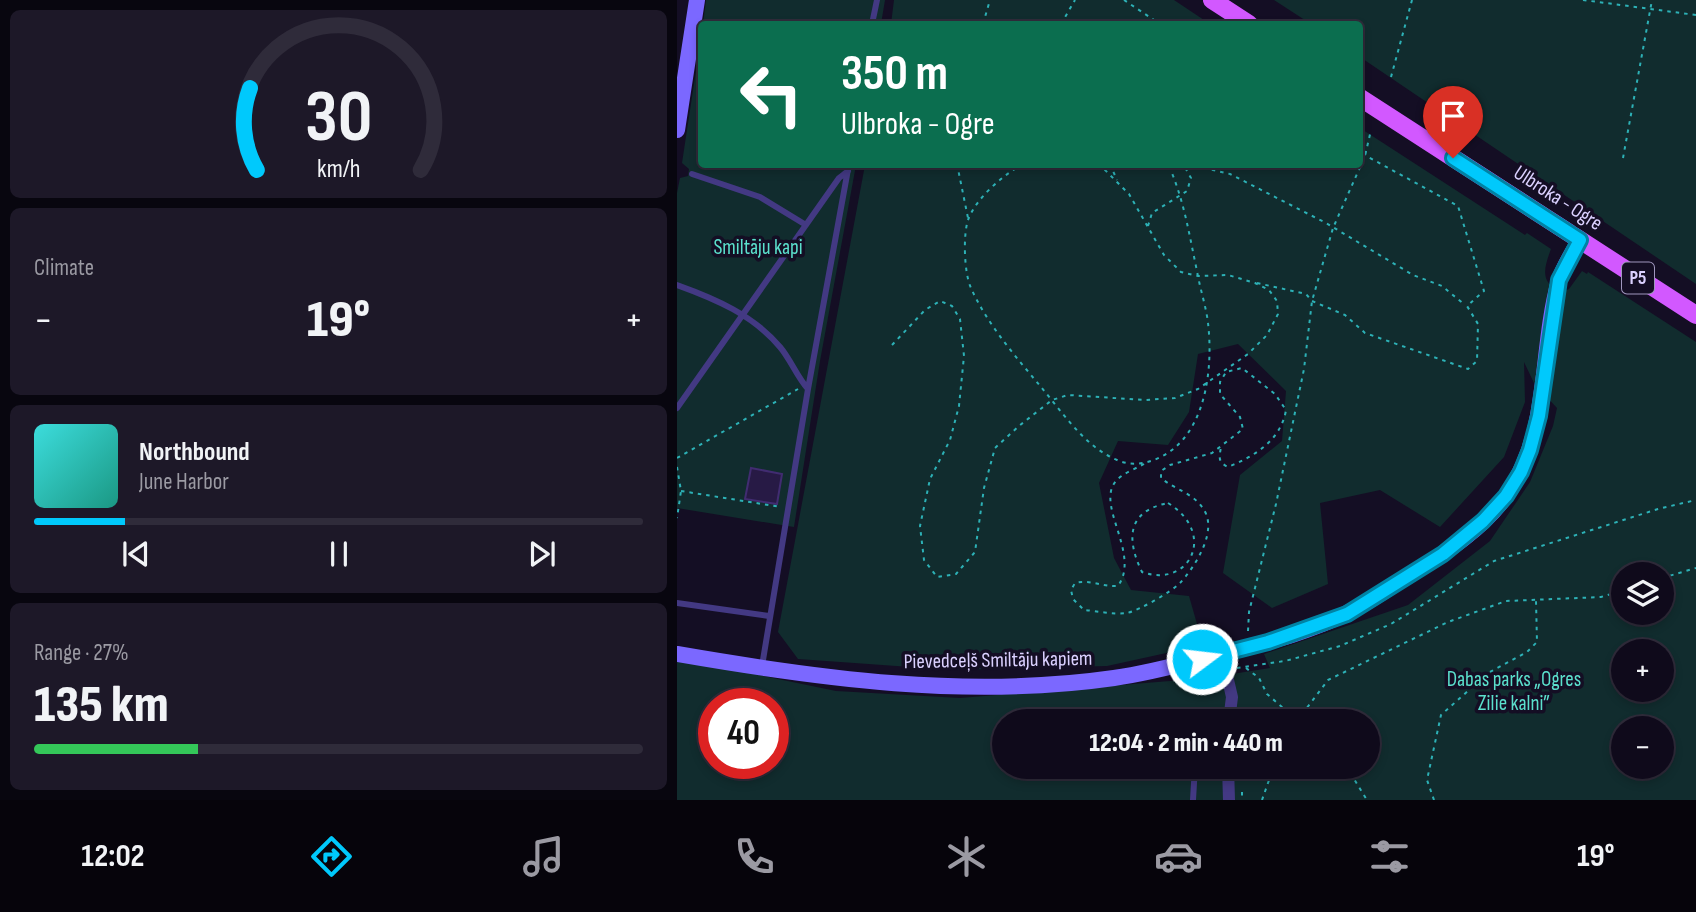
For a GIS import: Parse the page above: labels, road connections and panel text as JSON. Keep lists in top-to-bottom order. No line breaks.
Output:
{"streets":{"main road":["Ulbroka - Ogre","P5"],"street":["Pievedceļš Smiltāju kapiem"]},"crossings":[["Ulbroka - Ogre","Pievedceļš Smiltāju kapiem"]],"parks":["Smiltāju kapi","Dabas parks „Ogres Zilie kalni”"],"page":{"turn":["350 m","Ulbroka - Ogre"],"tile":["Climate",["Range · 27%","135 km"]],"heat":["−","19°","+"],"song":["Northbound","June Harbor"],"map_buttons":["+","−"],"limit":"40","trip":"12:04 · 2 min · 440 m","tabs":["12:02","19°"],"gauge":["30","km/h"]}}
